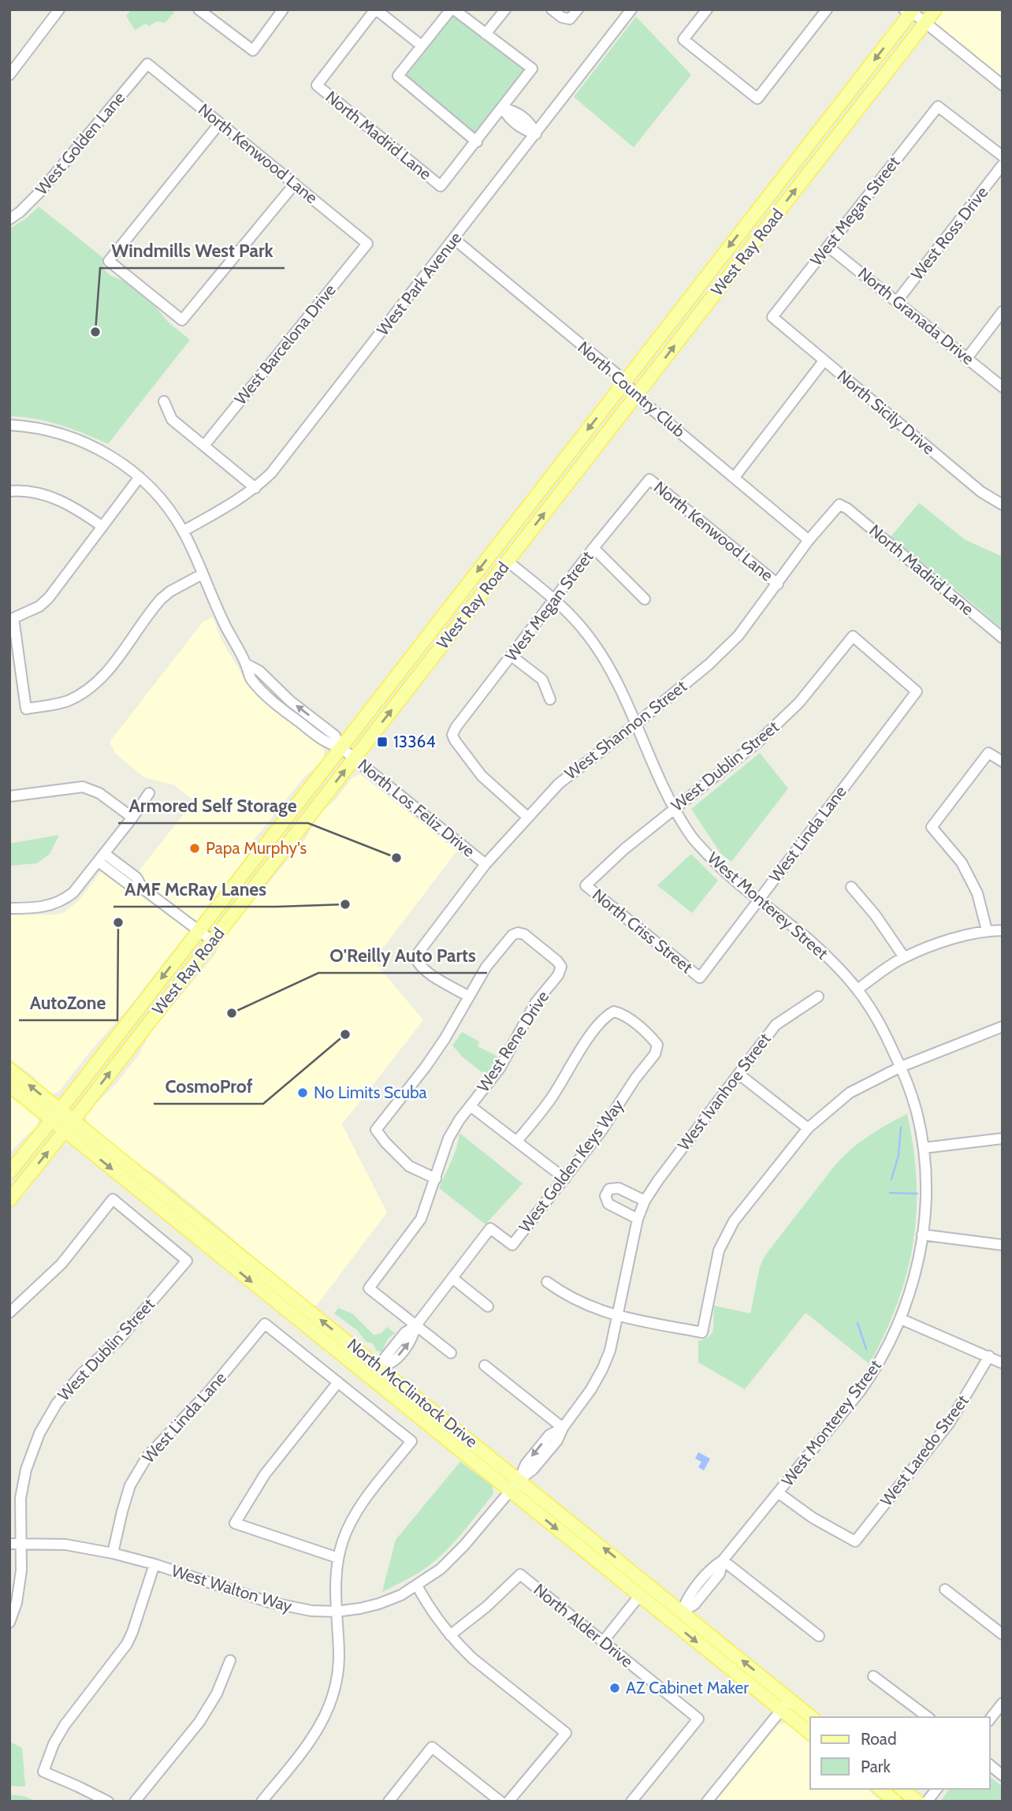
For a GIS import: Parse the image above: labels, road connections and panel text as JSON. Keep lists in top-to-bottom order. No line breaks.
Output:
{"streets":{"main road":["West Ray Road","North McClintock Drive"],"street":["North Madrid Lane","West Golden Lane","North Kenwood Lane","West Megan Street","West Ross Drive","West Park Avenue","North Granada Drive","West Barcelona Drive","North Country Club","North Sicily Drive","West Shannon Street","West Dublin Street","North Los Feliz Drive","West Linda Lane","West Monterey Street","North Criss Street","West Rene Drive","West Ivanhoe Street","West Golden Keys Way","West Laredo Street","West Walton Way","North Alder Drive"]},"crossings":[["North Madrid Lane","West Shannon Street"],["West Golden Lane","North Kenwood Lane"],["North Kenwood Lane","West Megan Street"],["North Kenwood Lane","West Barcelona Drive"],["North Kenwood Lane","West Shannon Street"],["West Megan Street","North Granada Drive"],["West Megan Street","North Sicily Drive"],["West Megan Street","West Shannon Street"],["West Megan Street","West Monterey Street"],["West Ross Drive","North Granada Drive"],["West Ray Road","North Country Club"],["West Ray Road","North Los Feliz Drive"],["West Ray Road","West Monterey Street"],["West Ray Road","North McClintock Drive"],["West Park Avenue","North Country Club"],["North Country Club","West Shannon Street"],["West Shannon Street","North Los Feliz Drive"],["West Shannon Street","West Monterey Street"],["West Shannon Street","West Rene Drive"],["West Dublin Street","West Linda Lane"],["West Dublin Street","West Monterey Street"],["West Dublin Street","North Criss Street"],["West Dublin Street","West Walton Way"],["West Linda Lane","West Monterey Street"],["West Linda Lane","North Criss Street"],["West Linda Lane","West Walton Way"],["West Monterey Street","North McClintock Drive"],["West Monterey Street","West Laredo Street"],["West Rene Drive","West Golden Keys Way"],["West Ivanhoe Street","North McClintock Drive"],["West Ivanhoe Street","West Walton Way"],["West Golden Keys Way","North McClintock Drive"],["North McClintock Drive","West Walton Way"]],"places":{"other":["Windmills West Park","Papa Murphy's","Armored Self Storage","AMF McRay Lanes","AutoZone","O'Reilly Auto Parts","CosmoProf","No Limits Scuba","AZ Cabinet Maker"],"transit":["13364"]},"legend":["Road","Park"]}
